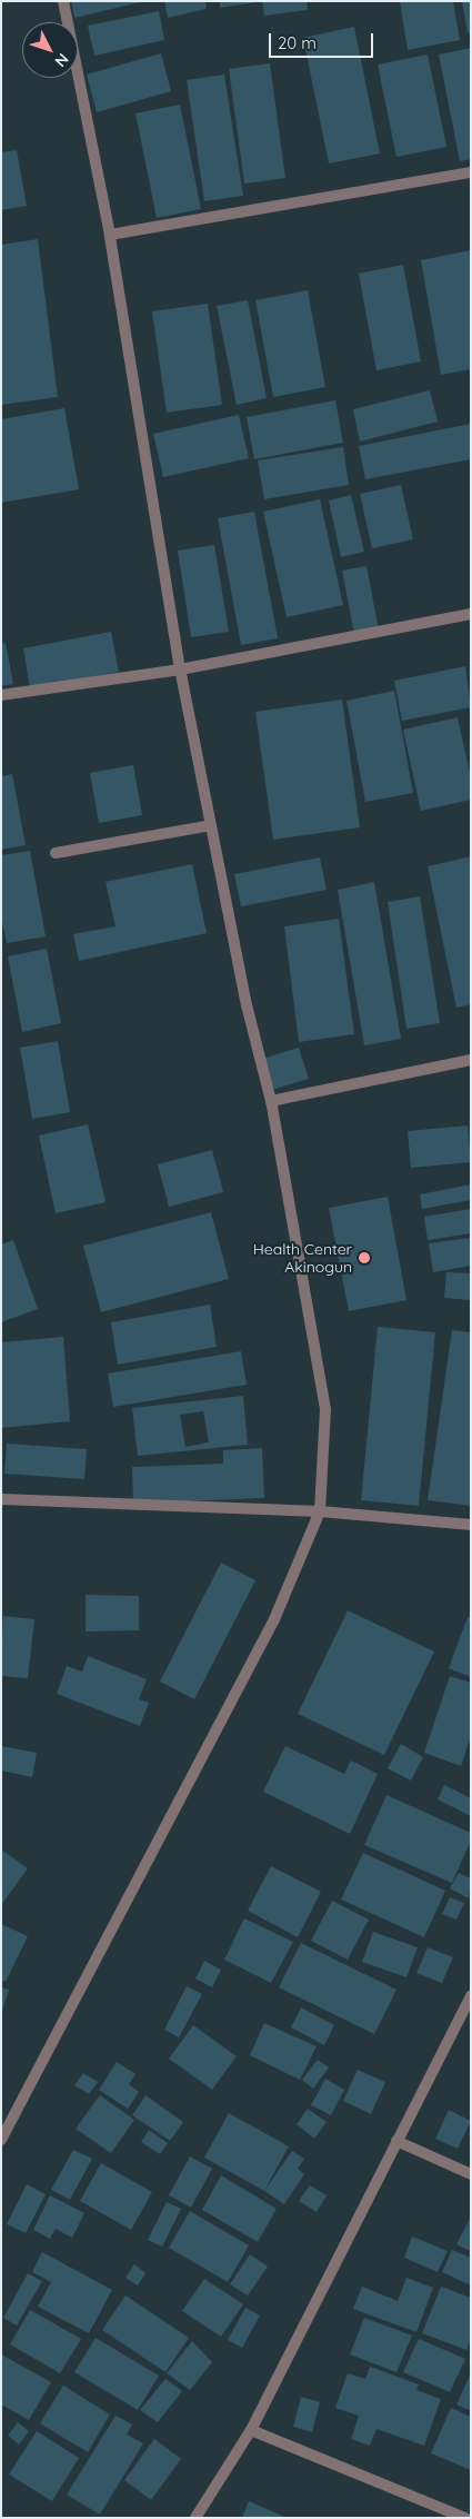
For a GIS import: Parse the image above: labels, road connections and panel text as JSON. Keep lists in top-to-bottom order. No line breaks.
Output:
{"places":["Health Center Akinogun"],"scale_bar":"20 m","north":"bottom right"}
